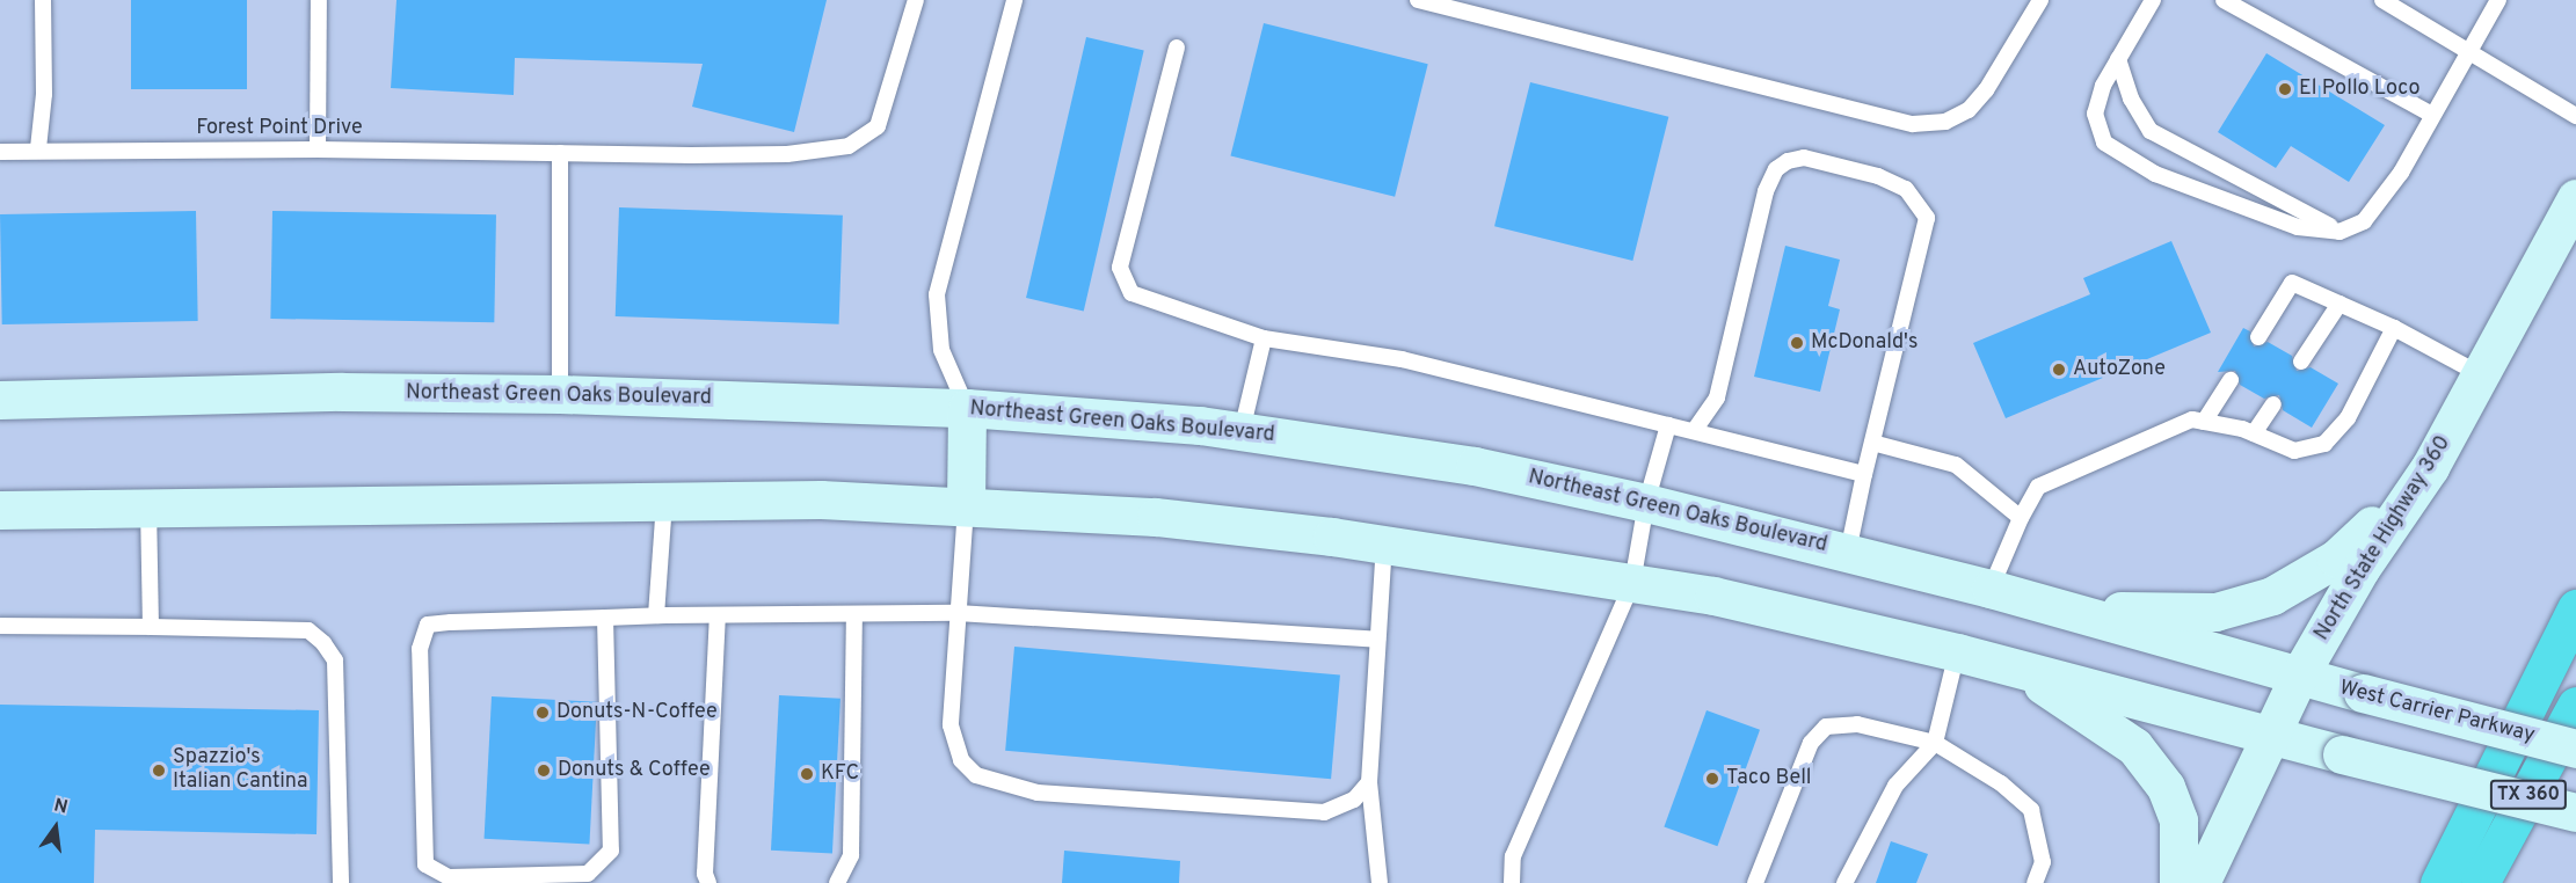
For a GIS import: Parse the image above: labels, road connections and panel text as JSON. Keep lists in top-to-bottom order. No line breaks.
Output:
{"streets":{"highway":["TX 360"],"main road":["Northeast Green Oaks Boulevard","North State Highway 360","West Carrier Parkway"],"lane":["Forest Point Drive"]},"crossings":[["Northeast Green Oaks Boulevard","North State Highway 360"],["Northeast Green Oaks Boulevard","West Carrier Parkway"],["North State Highway 360","West Carrier Parkway"]],"places":["El Pollo Loco","McDonald's","AutoZone","Donuts-N-Coffee","Spazzio's Italian Cantina","Donuts & Coffee","KFC","Taco Bell"],"north":"top"}
